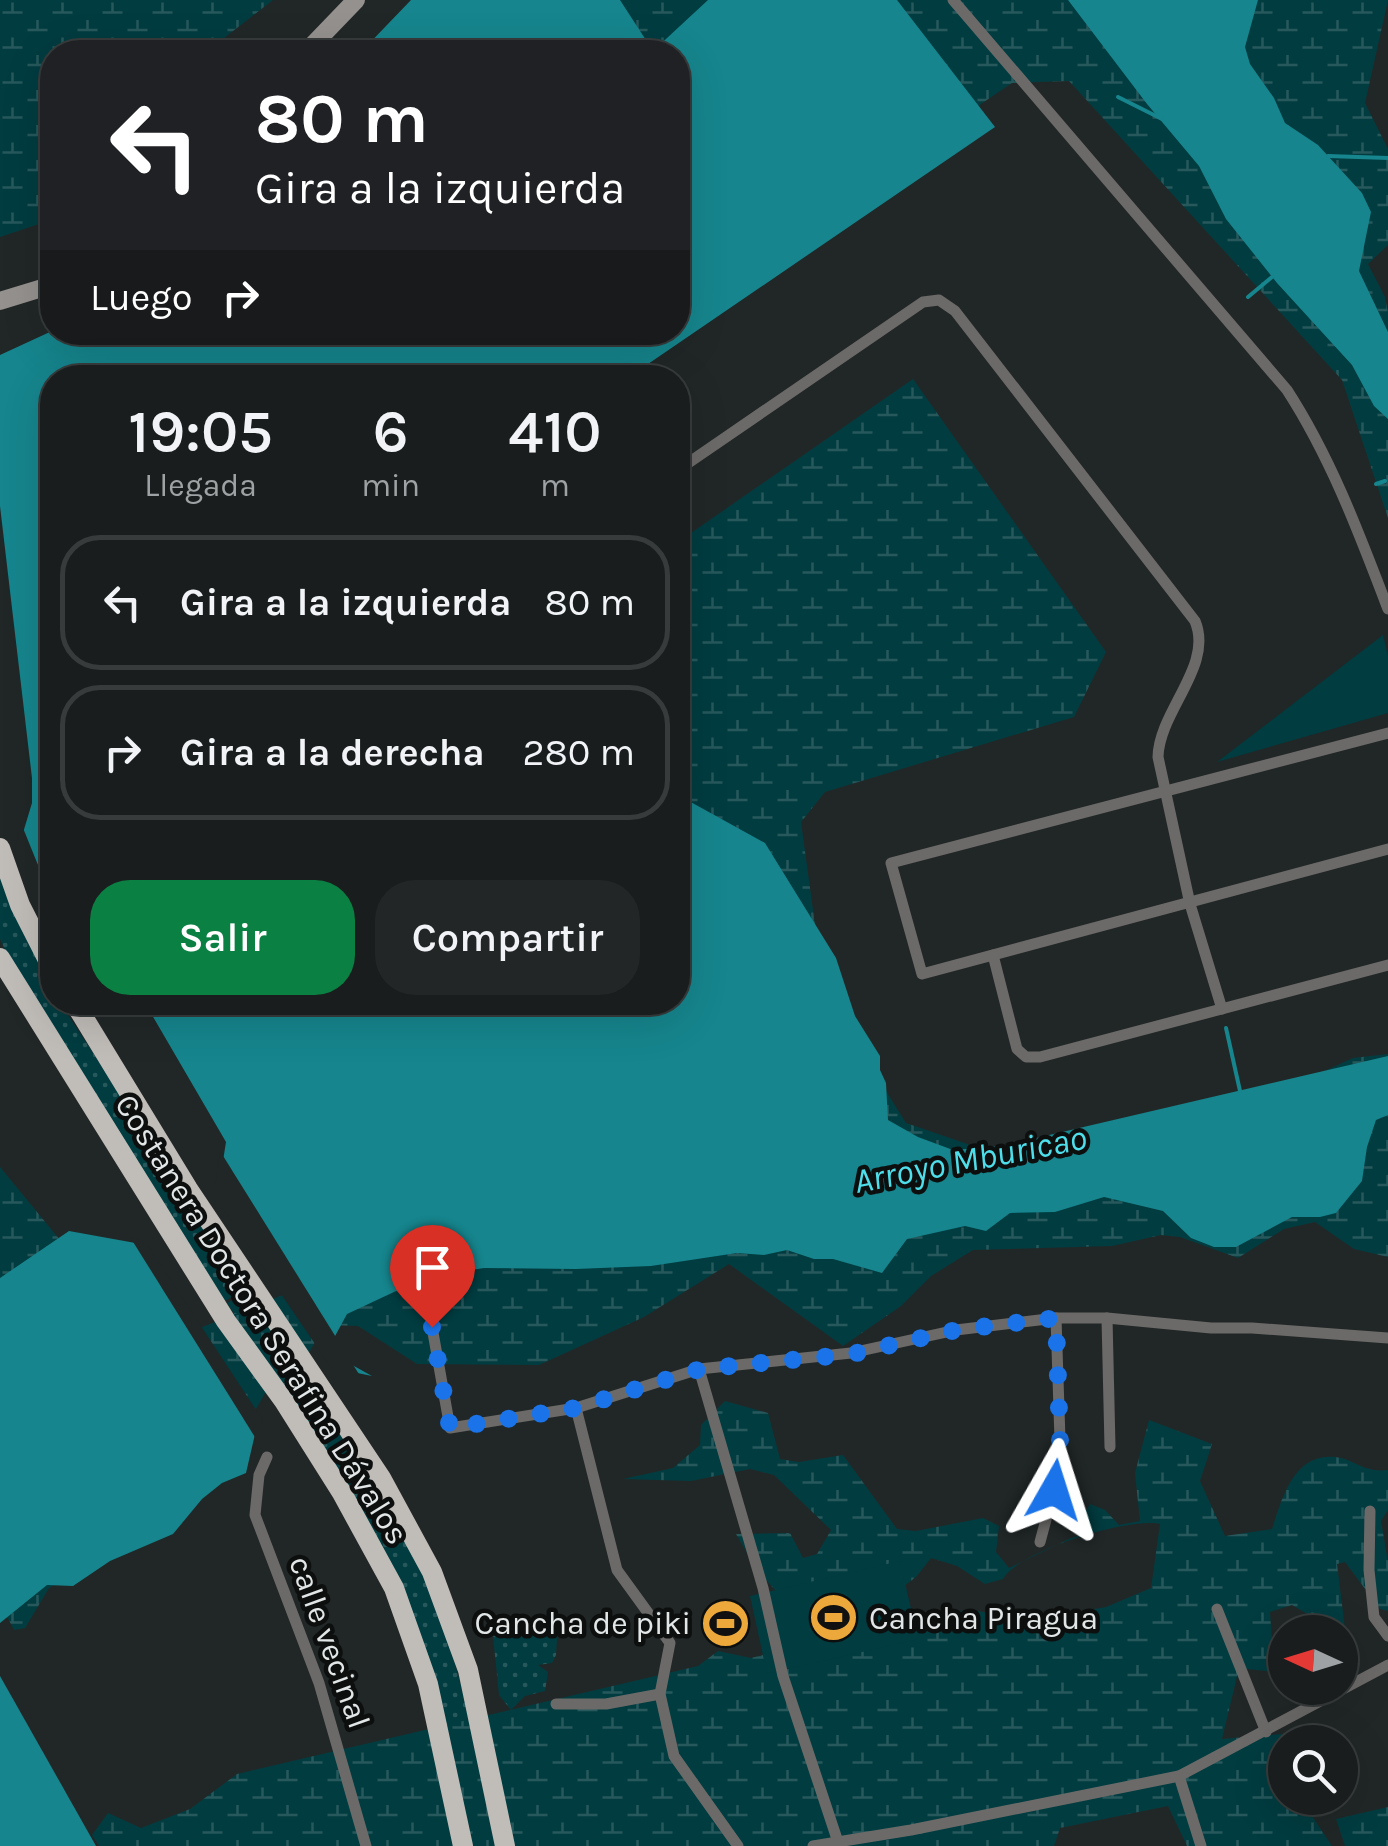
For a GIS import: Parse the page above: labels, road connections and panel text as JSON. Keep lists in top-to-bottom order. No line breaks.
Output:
{"streets":{"highway":["Costanera Doctora Serafina Dávalos"],"street":["calle vecinal"]},"water":["Arroyo Mburicao"],"places":{"sports":["Cancha Piragua","Cancha de piki"]},"north":"left","page":{"turn":["80 m","Gira a la izquierda"],"then":"Luego","eta":["19:05","Llegada","6","min","410","m"],"list":[{"name":"Gira a la izquierda","value":"80 m"},{"name":"Gira a la derecha","value":"280 m"}],"buttons":["Salir","Compartir"]}}
